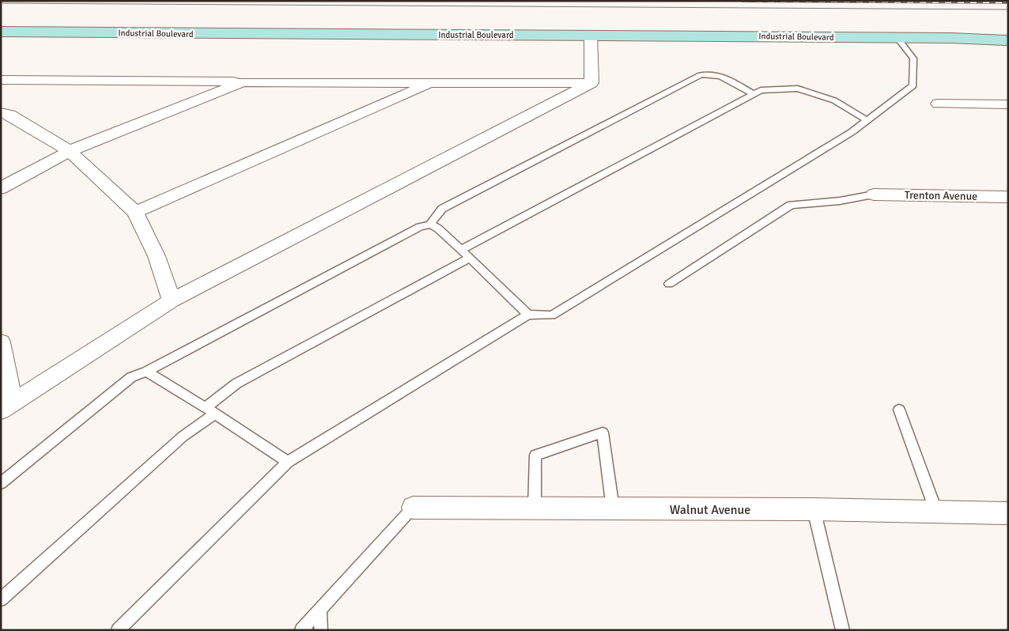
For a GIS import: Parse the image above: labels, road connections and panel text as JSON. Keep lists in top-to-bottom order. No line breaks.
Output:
{"streets":{"main road":["Industrial Boulevard"],"street":["Trenton Avenue","Walnut Avenue"]}}
